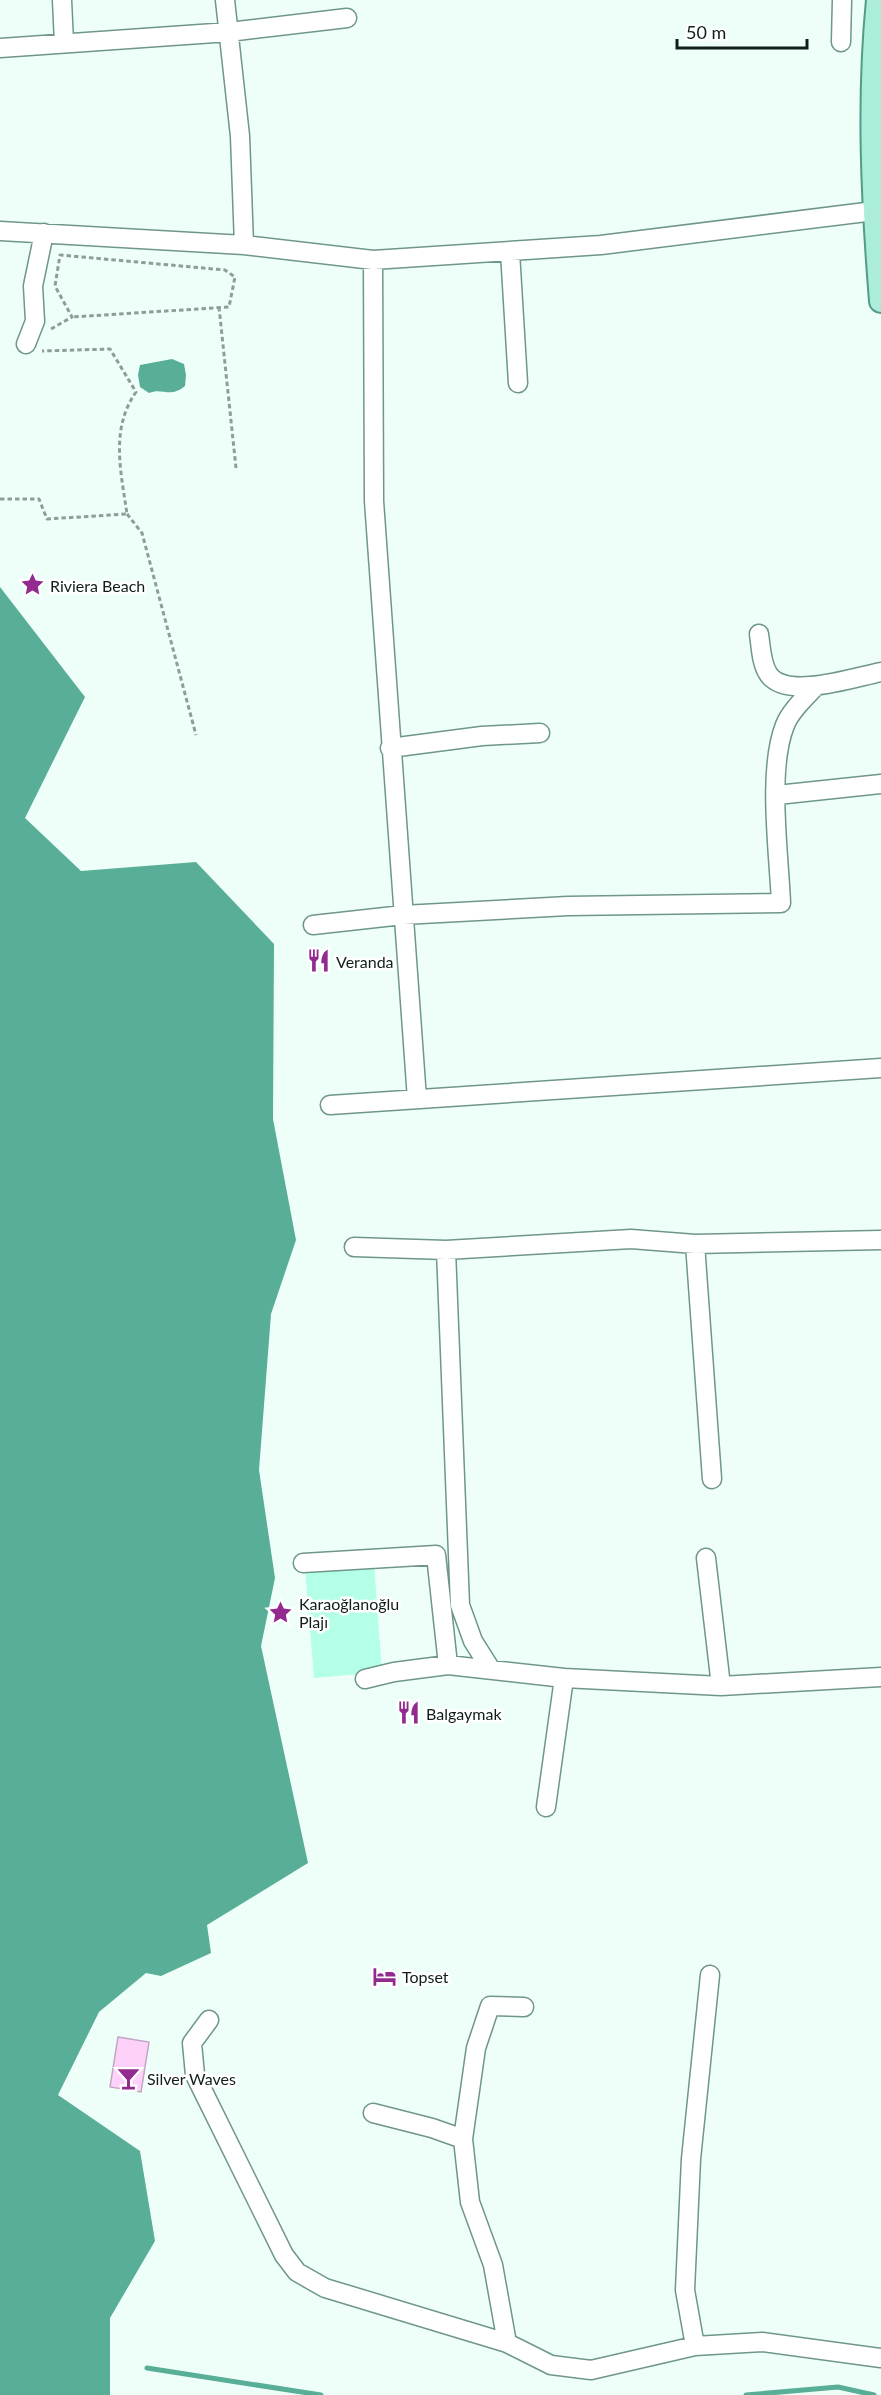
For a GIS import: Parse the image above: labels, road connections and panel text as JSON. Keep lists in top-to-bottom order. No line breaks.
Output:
{"places":{"place":["Riviera Beach","Karaoğlanoğlu Plajı"],"restaurant":["Veranda","Balgaymak"],"hotel":["Topset"],"bar":["Silver Waves"]},"scale_bar":"50 m"}
